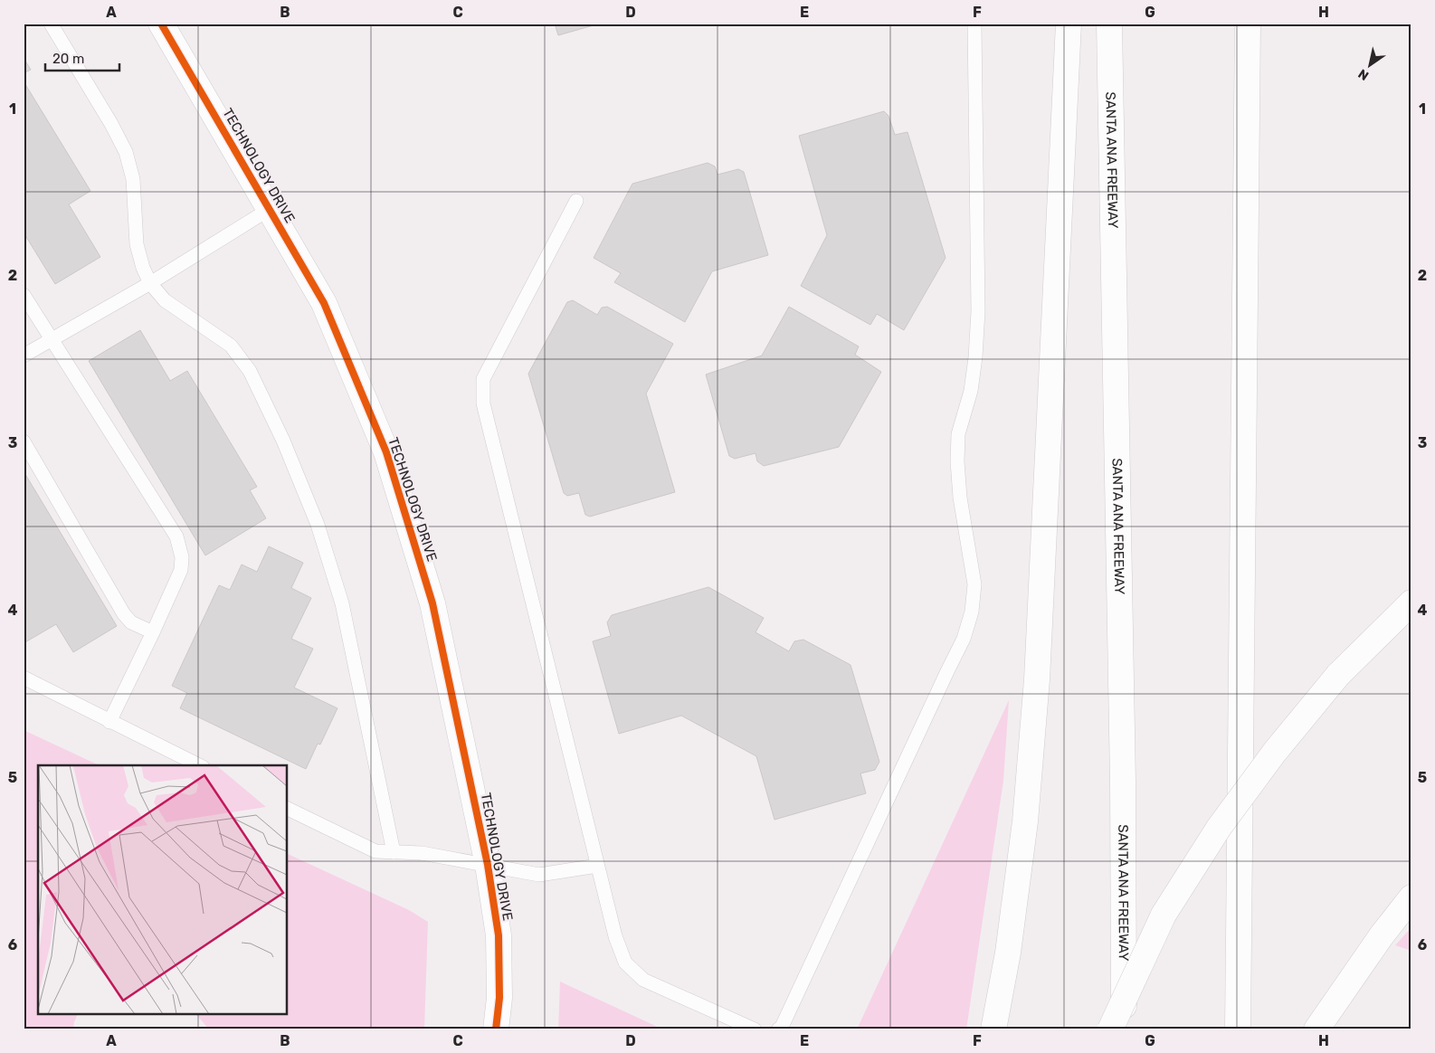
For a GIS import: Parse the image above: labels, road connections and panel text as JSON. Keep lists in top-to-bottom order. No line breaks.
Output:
{"streets":{"main road":["SANTA ANA FREEWAY","TECHNOLOGY DRIVE"]},"scale_bar":"20 m","north":"bottom left","grid":{"columns":["A","B","C","D","E","F","G","H"],"rows":["1","2","3","4","5","6"]}}
